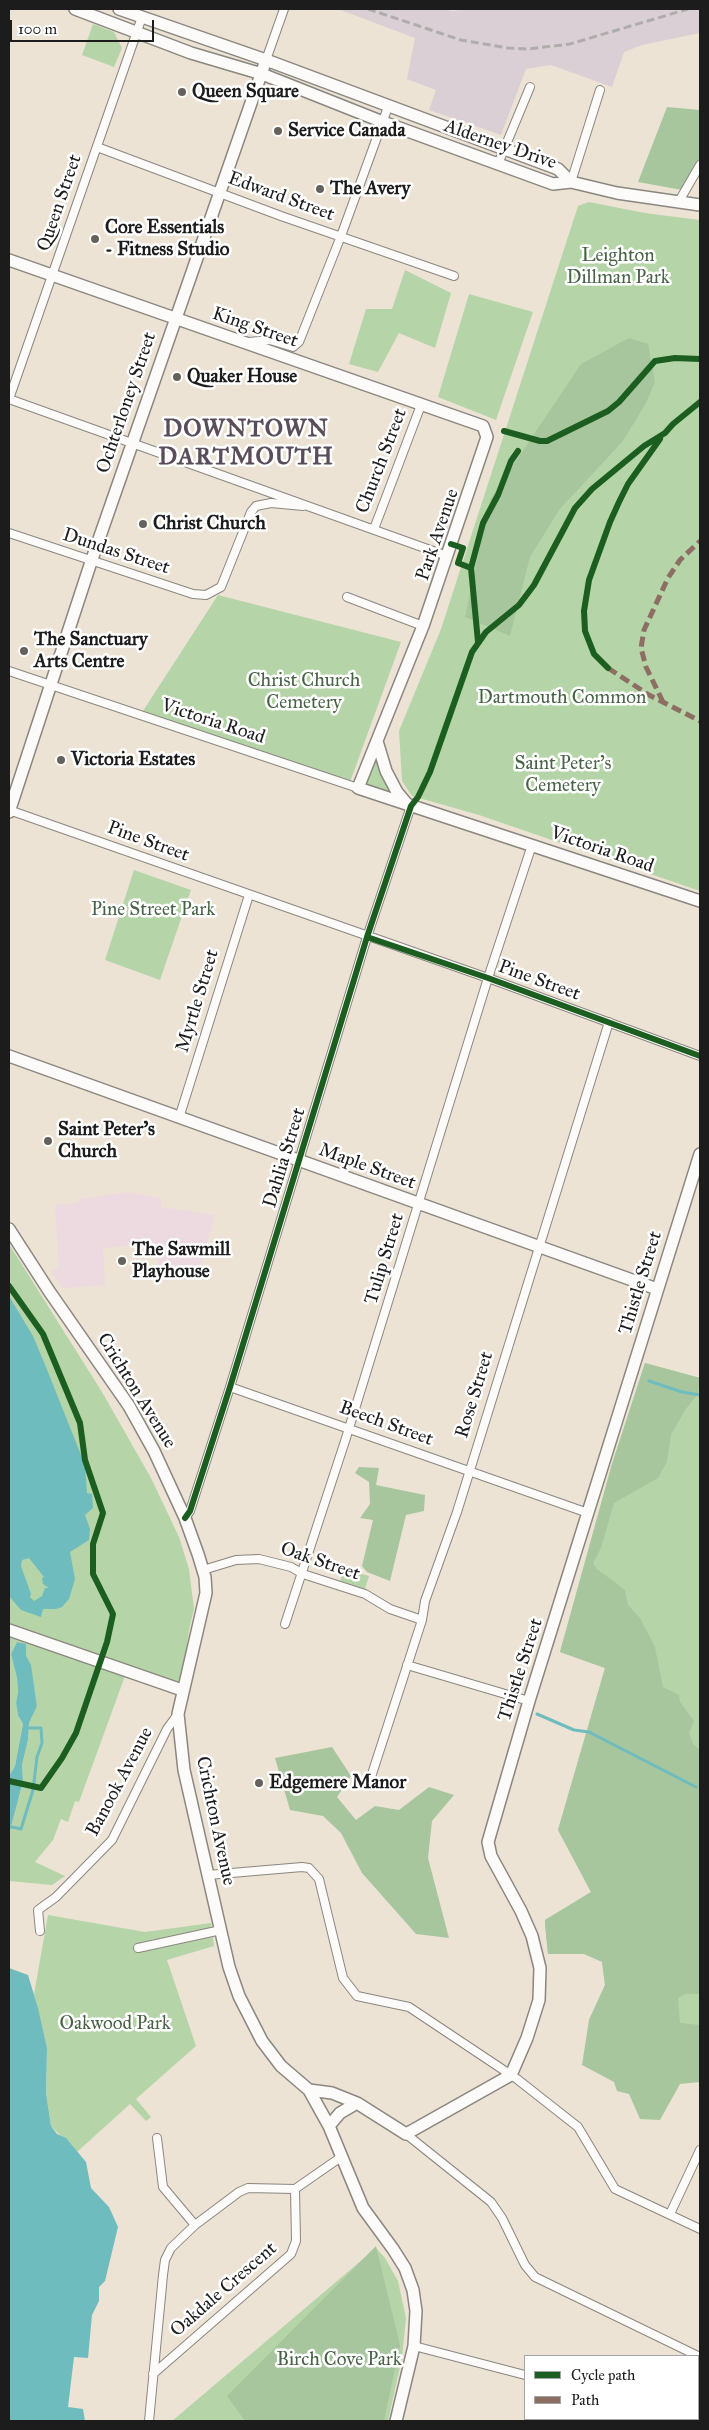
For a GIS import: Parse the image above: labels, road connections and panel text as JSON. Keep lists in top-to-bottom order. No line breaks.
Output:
{"streets":{"street":["Alderney Drive","Edward Street","Queen Street","King Street","Ochterloney Street","Church Street","Park Avenue","Dundas Street","Victoria Road","Pine Street","Myrtle Street","Dahlia Street","Maple Street","Tulip Street","Thistle Street","Crichton Avenue","Rose Street","Beech Street","Oak Street","Banook Avenue","Oakdale Crescent"]},"crossings":[["Alderney Drive","Queen Street"],["Alderney Drive","Ochterloney Street"],["Edward Street","Queen Street"],["Edward Street","Ochterloney Street"],["Queen Street","King Street"],["King Street","Ochterloney Street"],["King Street","Church Street"],["King Street","Park Avenue"],["Ochterloney Street","Dundas Street"],["Ochterloney Street","Victoria Road"],["Ochterloney Street","Pine Street"],["Park Avenue","Victoria Road"],["Victoria Road","Dahlia Street"],["Victoria Road","Tulip Street"],["Pine Street","Myrtle Street"],["Pine Street","Dahlia Street"],["Pine Street","Tulip Street"],["Pine Street","Rose Street"],["Myrtle Street","Maple Street"],["Dahlia Street","Maple Street"],["Dahlia Street","Crichton Avenue"],["Dahlia Street","Beech Street"],["Maple Street","Tulip Street"],["Maple Street","Thistle Street"],["Maple Street","Rose Street"],["Tulip Street","Beech Street"],["Tulip Street","Oak Street"],["Thistle Street","Beech Street"],["Crichton Avenue","Oak Street"],["Crichton Avenue","Banook Avenue"],["Rose Street","Beech Street"],["Rose Street","Oak Street"]],"districts":["DOWNTOWN DARTMOUTH"],"parks":["Leighton Dillman Park","Christ Church Cemetery","Dartmouth Common","Saint Peter's Cemetery","Pine Street Park","Oakwood Park","Birch Cove Park"],"places":["Queen Square","Service Canada","The Avery","Core Essentials - Fitness Studio","Quaker House","Christ Church","The Sanctuary Arts Centre","Victoria Estates","Saint Peter's Church","The Sawmill Playhouse","Edgemere Manor"],"legend":["Cycle path","Path"],"scale_bar":"100 m"}
